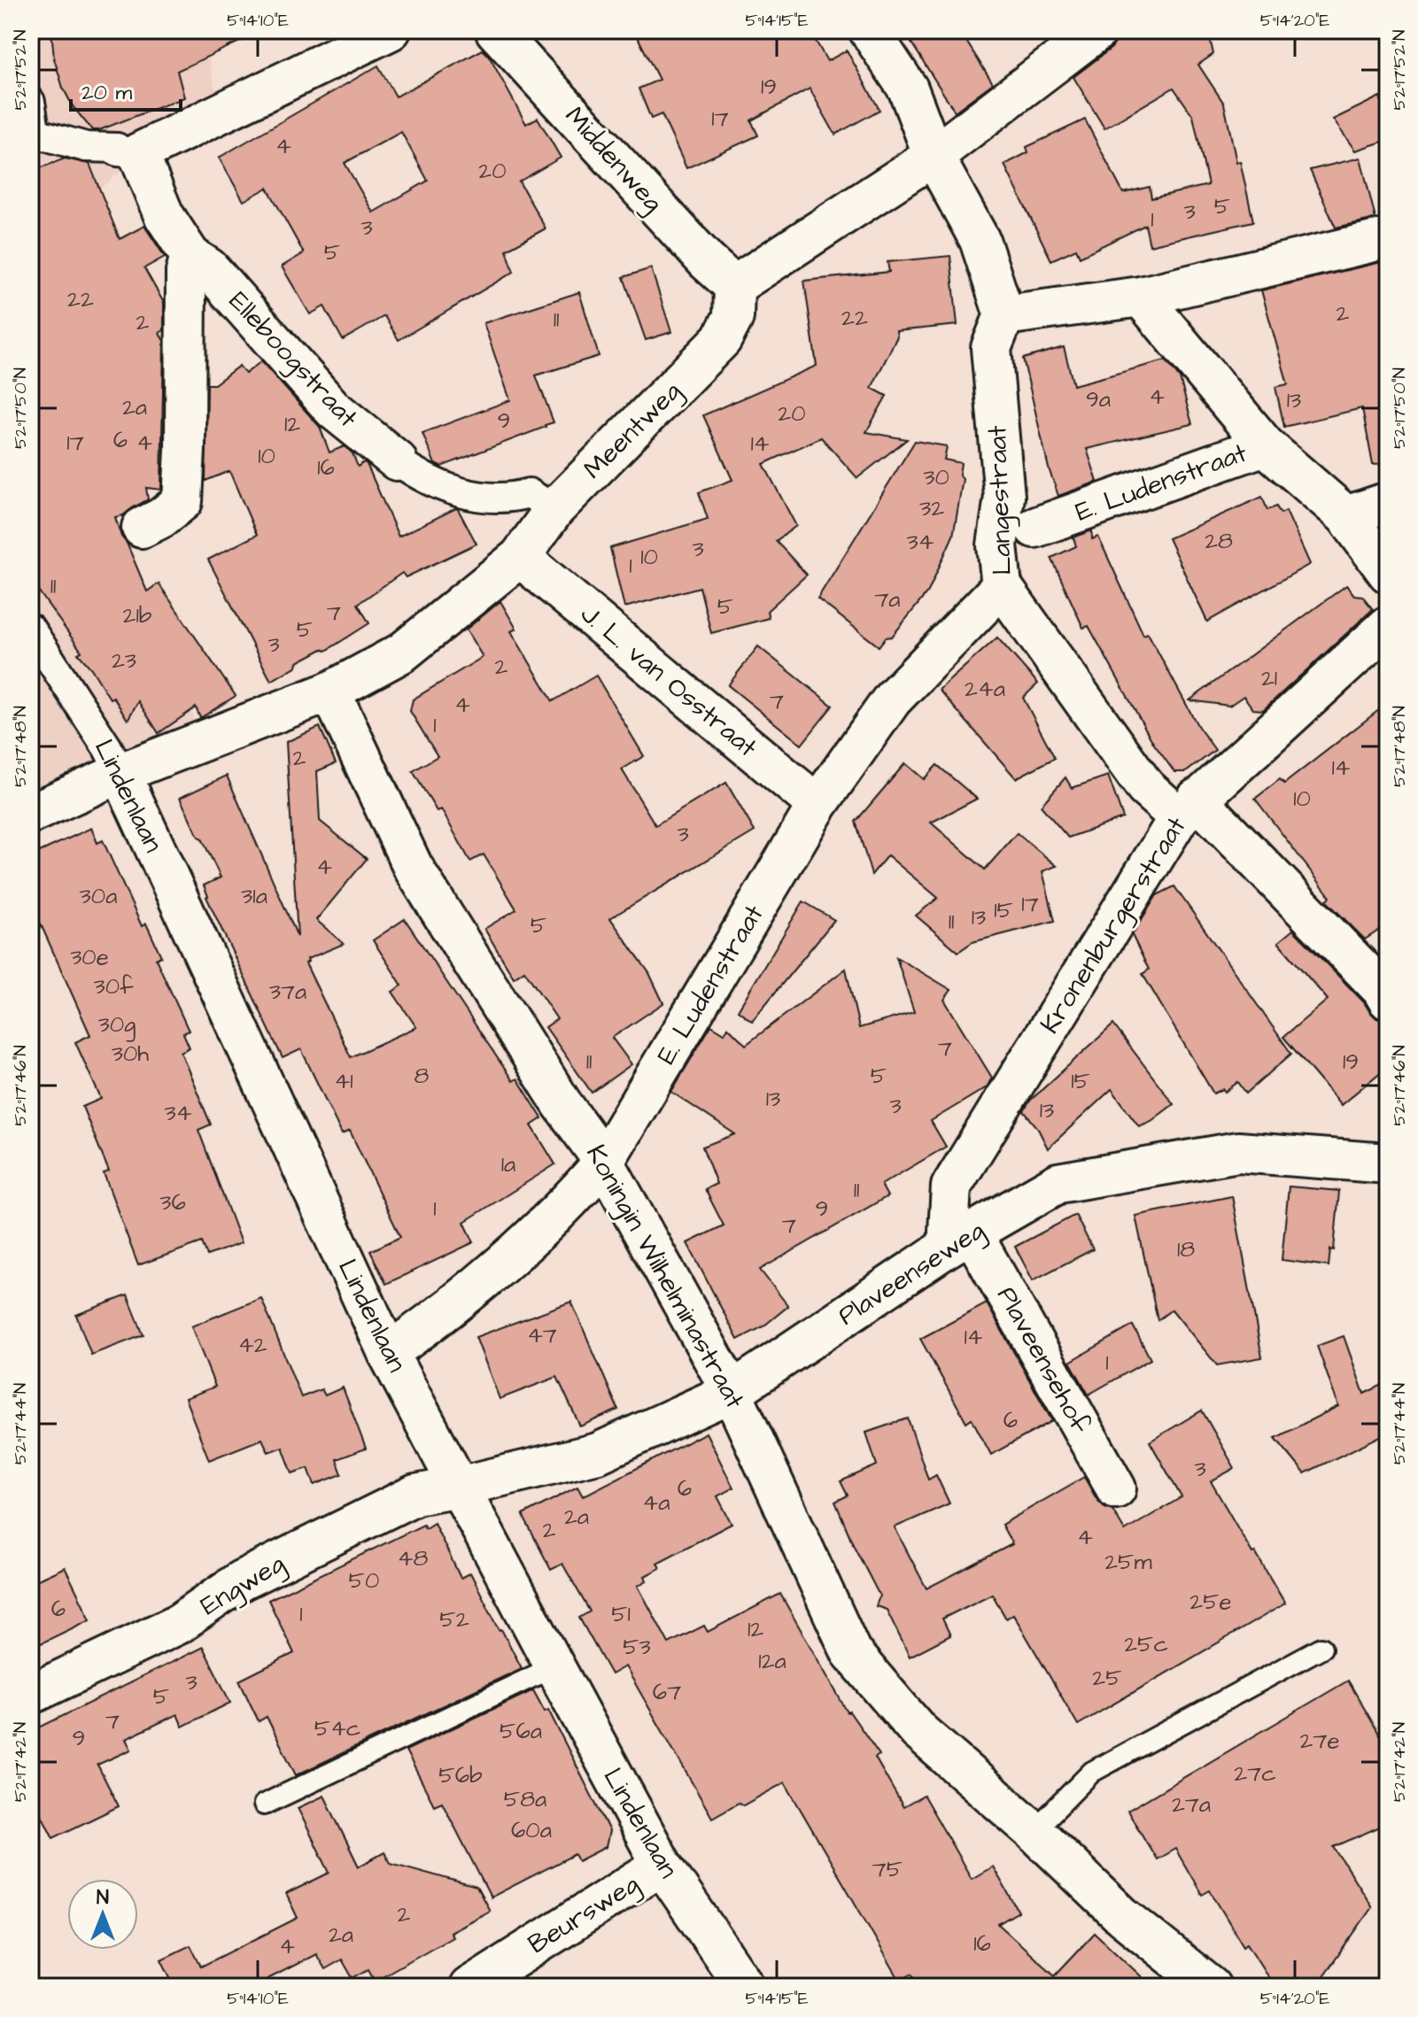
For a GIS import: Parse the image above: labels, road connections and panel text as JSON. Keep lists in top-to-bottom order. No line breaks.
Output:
{"streets":{"street":["Middenweg","Elleboogstraat","Meentweg","E. Ludenstraat","Langestraat","J. L. van Osstraat","Lindenlaan","Kronenburgerstraat","Plaveenseweg","Koningin Wilhelminastraat","Plaveensehof","Engweg","Beursweg"]},"crossings":[["Middenweg","Meentweg"],["Elleboogstraat","Meentweg"],["Meentweg","J. L. van Osstraat"],["Meentweg","Lindenlaan"],["Meentweg","Koningin Wilhelminastraat"],["E. Ludenstraat","Langestraat"],["E. Ludenstraat","J. L. van Osstraat"],["E. Ludenstraat","Lindenlaan"],["E. Ludenstraat","Koningin Wilhelminastraat"],["Langestraat","Kronenburgerstraat"],["Lindenlaan","Plaveenseweg"],["Lindenlaan","Engweg"],["Lindenlaan","Beursweg"],["Kronenburgerstraat","Plaveenseweg"],["Kronenburgerstraat","Plaveensehof"],["Plaveenseweg","Koningin Wilhelminastraat"],["Plaveenseweg","Plaveensehof"],["Plaveenseweg","Engweg"]],"house_numbers":["19","17","4","20","5","3","1","3","5","22","2","22","11","2","4","9a","13","2a","20","9","12","6","17","4","14","10","16","30","32","28","34","3","10","1","11","7a","5","7","21b","5","3","23","2","21","24a","7","4","1","2","14","10","3","4","30a","31a","17","15","13","11","5","30e","30f","37a","30g","7","30h","11","19","8","5","41","15","13","3","13","34","1a","11","36","1","9","7","18","47","14","42","1","6","3","6","4a","2a","2","4","48","25m","50","25e","6","1","51","52","12","25c","53","12a","25","3","67","5","7","54c","56a","9","27e","27c","56b","58a","27a","60a","75","2","2a","16","4"],"scale_bar":"20 m","north":"top","coordinates":["5°14'10\"E","5°14'15\"E","5°14'20\"E","52°17'52\"N","52°17'50\"N","52°17'48\"N","52°17'46\"N","52°17'44\"N","52°17'42\"N"]}
